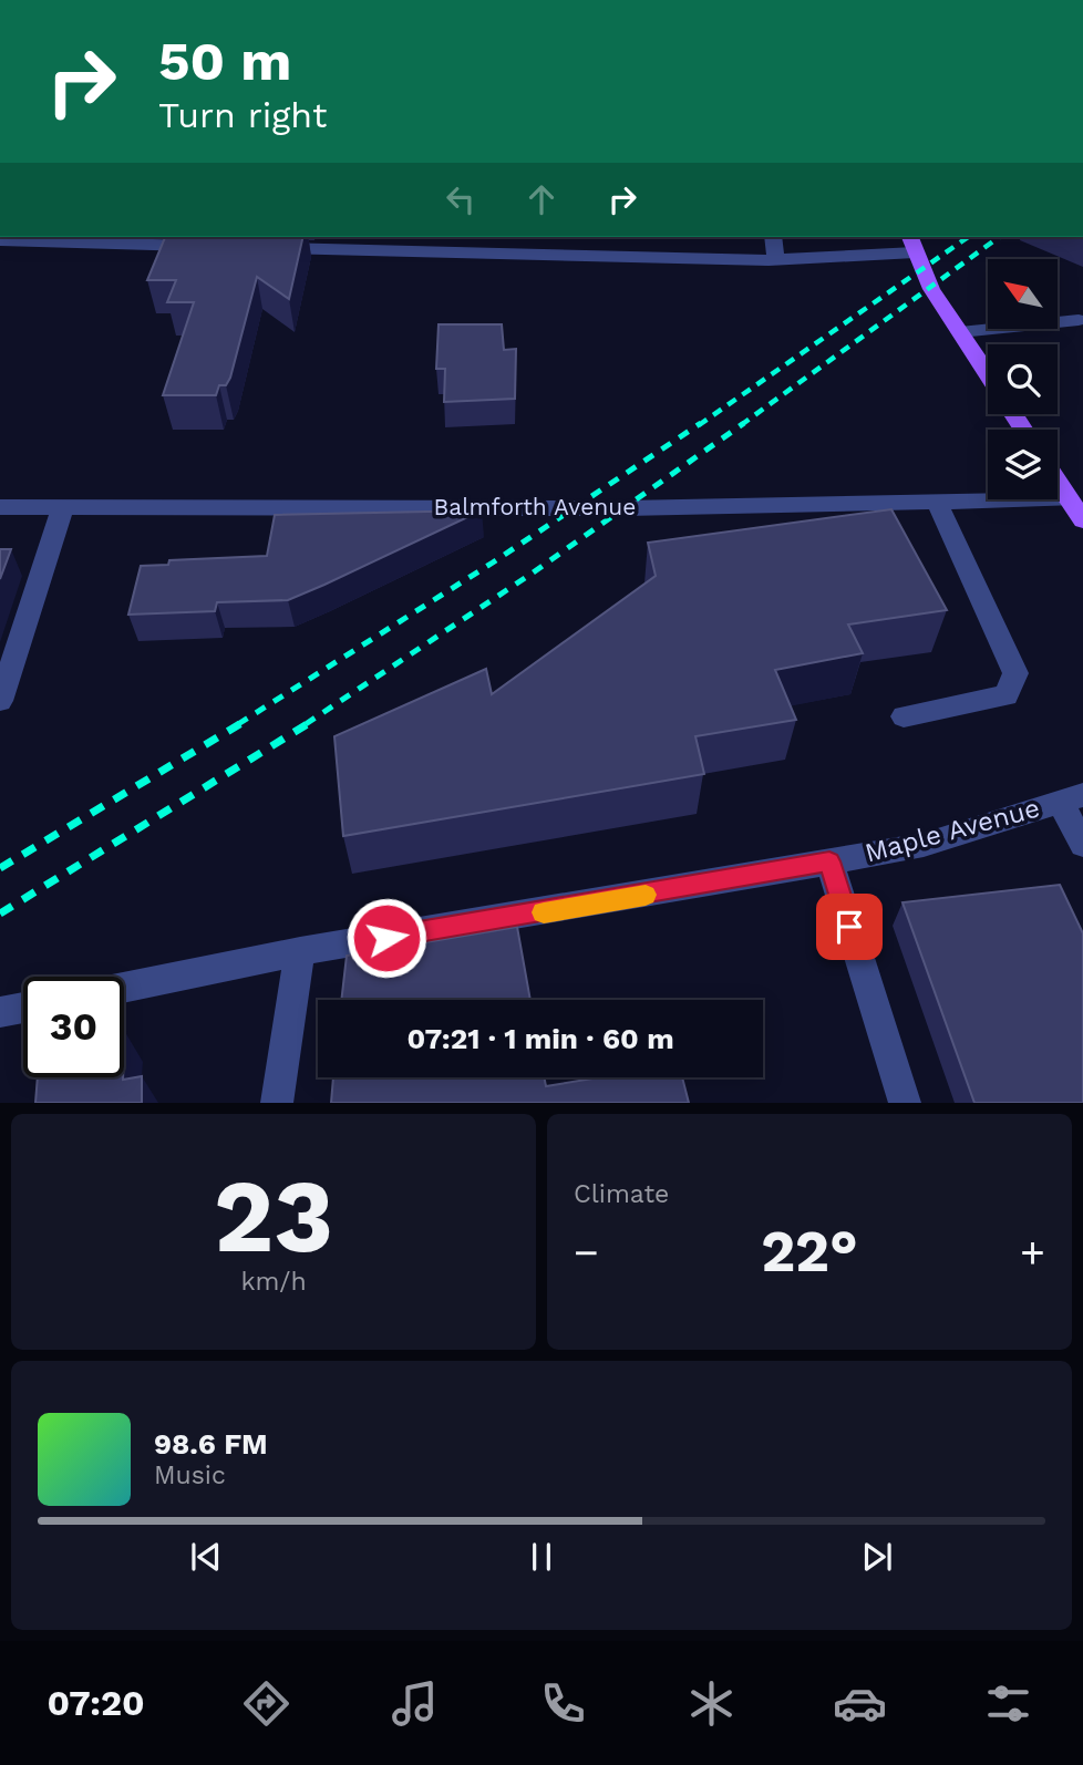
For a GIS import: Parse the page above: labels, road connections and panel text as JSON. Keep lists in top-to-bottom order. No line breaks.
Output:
{"streets":{"street":["Balmforth Avenue","Maple Avenue"]},"north":"top left","page":{"turn":["50 m","Turn right"],"limit":"30","trip":"07:21 · 1 min · 60 m","tile":[["23","km/h"],"Climate"],"heat":["−","22°","+"],"song":["98.6 FM","Music"],"tabs":"07:20"}}
